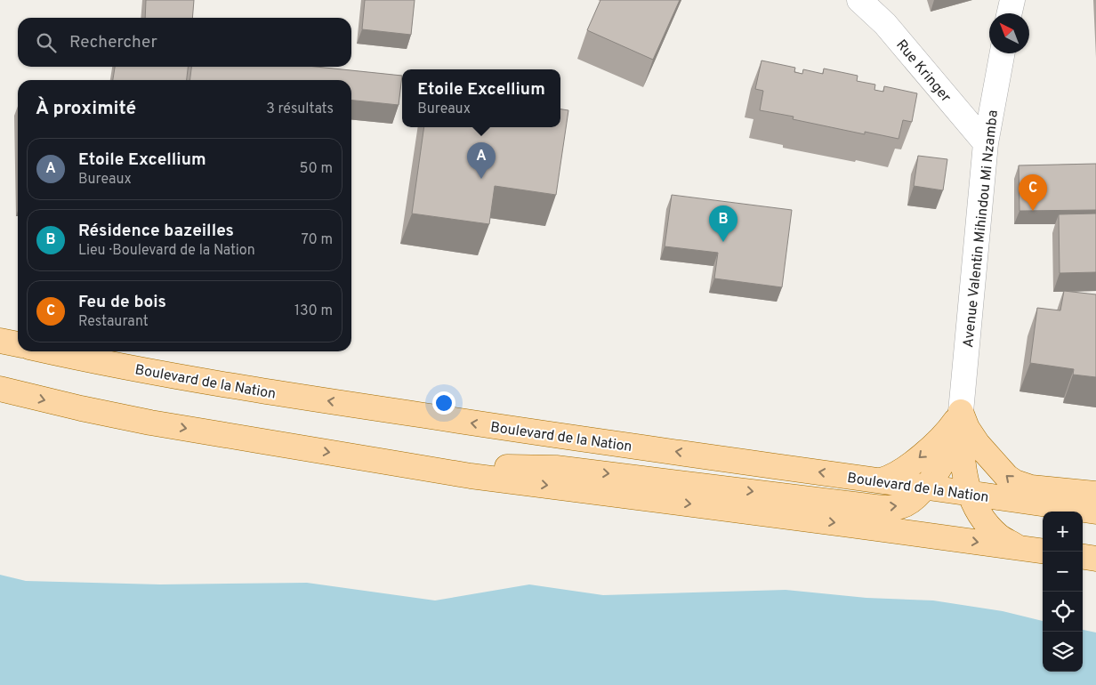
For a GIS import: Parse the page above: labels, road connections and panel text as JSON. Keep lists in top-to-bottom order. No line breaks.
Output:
{"streets":{"main road":["Boulevard de la Nation"],"street":["Rue Kringer","Avenue Valentin Mihindou Mi Nzamba"]},"crossings":[["Rue Kringer","Avenue Valentin Mihindou Mi Nzamba"]],"north":"top left","page":{"search":"Rechercher","popup":["Etoile Excellium","Bureaux"],"heading":["À proximité","3 résultats"],"list":[{"mark":"A","name":"Etoile Excellium","note":"Bureaux","value":"50 m"},{"mark":"B","name":"Résidence bazeilles","note":"Lieu · Boulevard de la Nation","value":"70 m"},{"mark":"C","name":"Feu de bois","note":"Restaurant","value":"130 m"}],"pins":["A","C","B"],"map_buttons":["+","−"]}}
